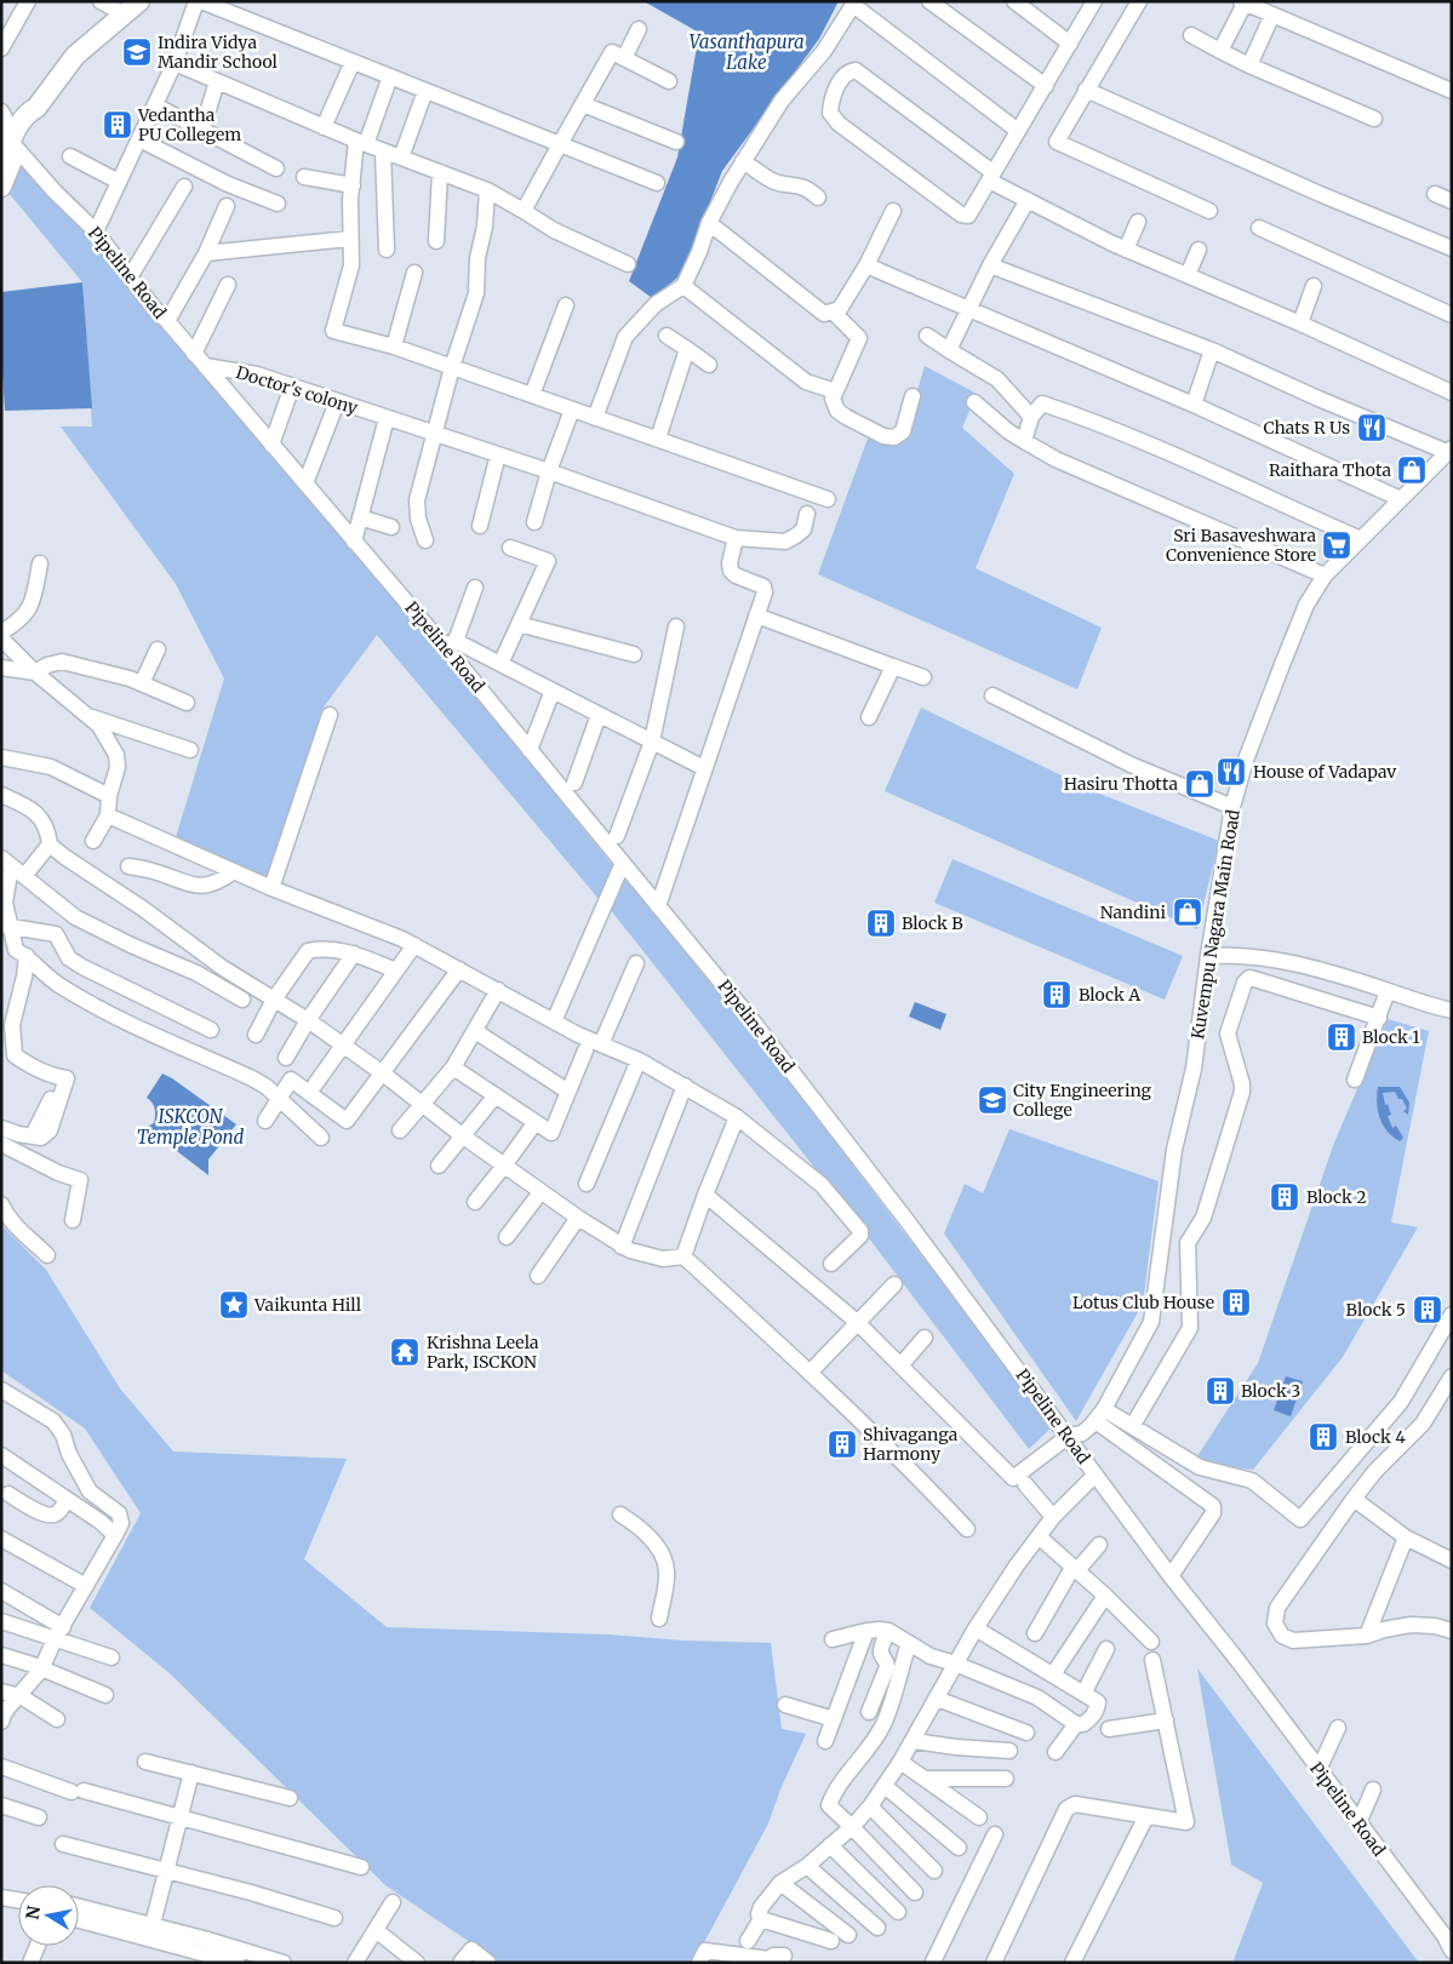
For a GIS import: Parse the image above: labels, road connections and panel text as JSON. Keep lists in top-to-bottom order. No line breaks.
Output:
{"streets":{"street":["Pipeline Road","Doctor's colony","Kuvempu Nagara Main Road"]},"crossings":[["Pipeline Road","Doctor's colony"]],"water":["Vasanthapura Lake","ISKCON Temple Pond"],"places":{"school or university":["Indira Vidya Mandir School","City Engineering College"],"building":["Vedantha PU Collegem","Block B","Block A","Block 1","Block 2","Lotus Club House","Block 5","Block 3","Block 4","Shivaganga Harmony"],"restaurant":["Chats R Us","House of Vadapav"],"shop":["Raithara Thota","Hasiru Thotta","Nandini"],"supermarket":["Sri Basaveshwara Convenience Store"],"place":["Vaikunta Hill"],"temple":["Krishna Leela Park, ISCKON"]},"north":"left"}
